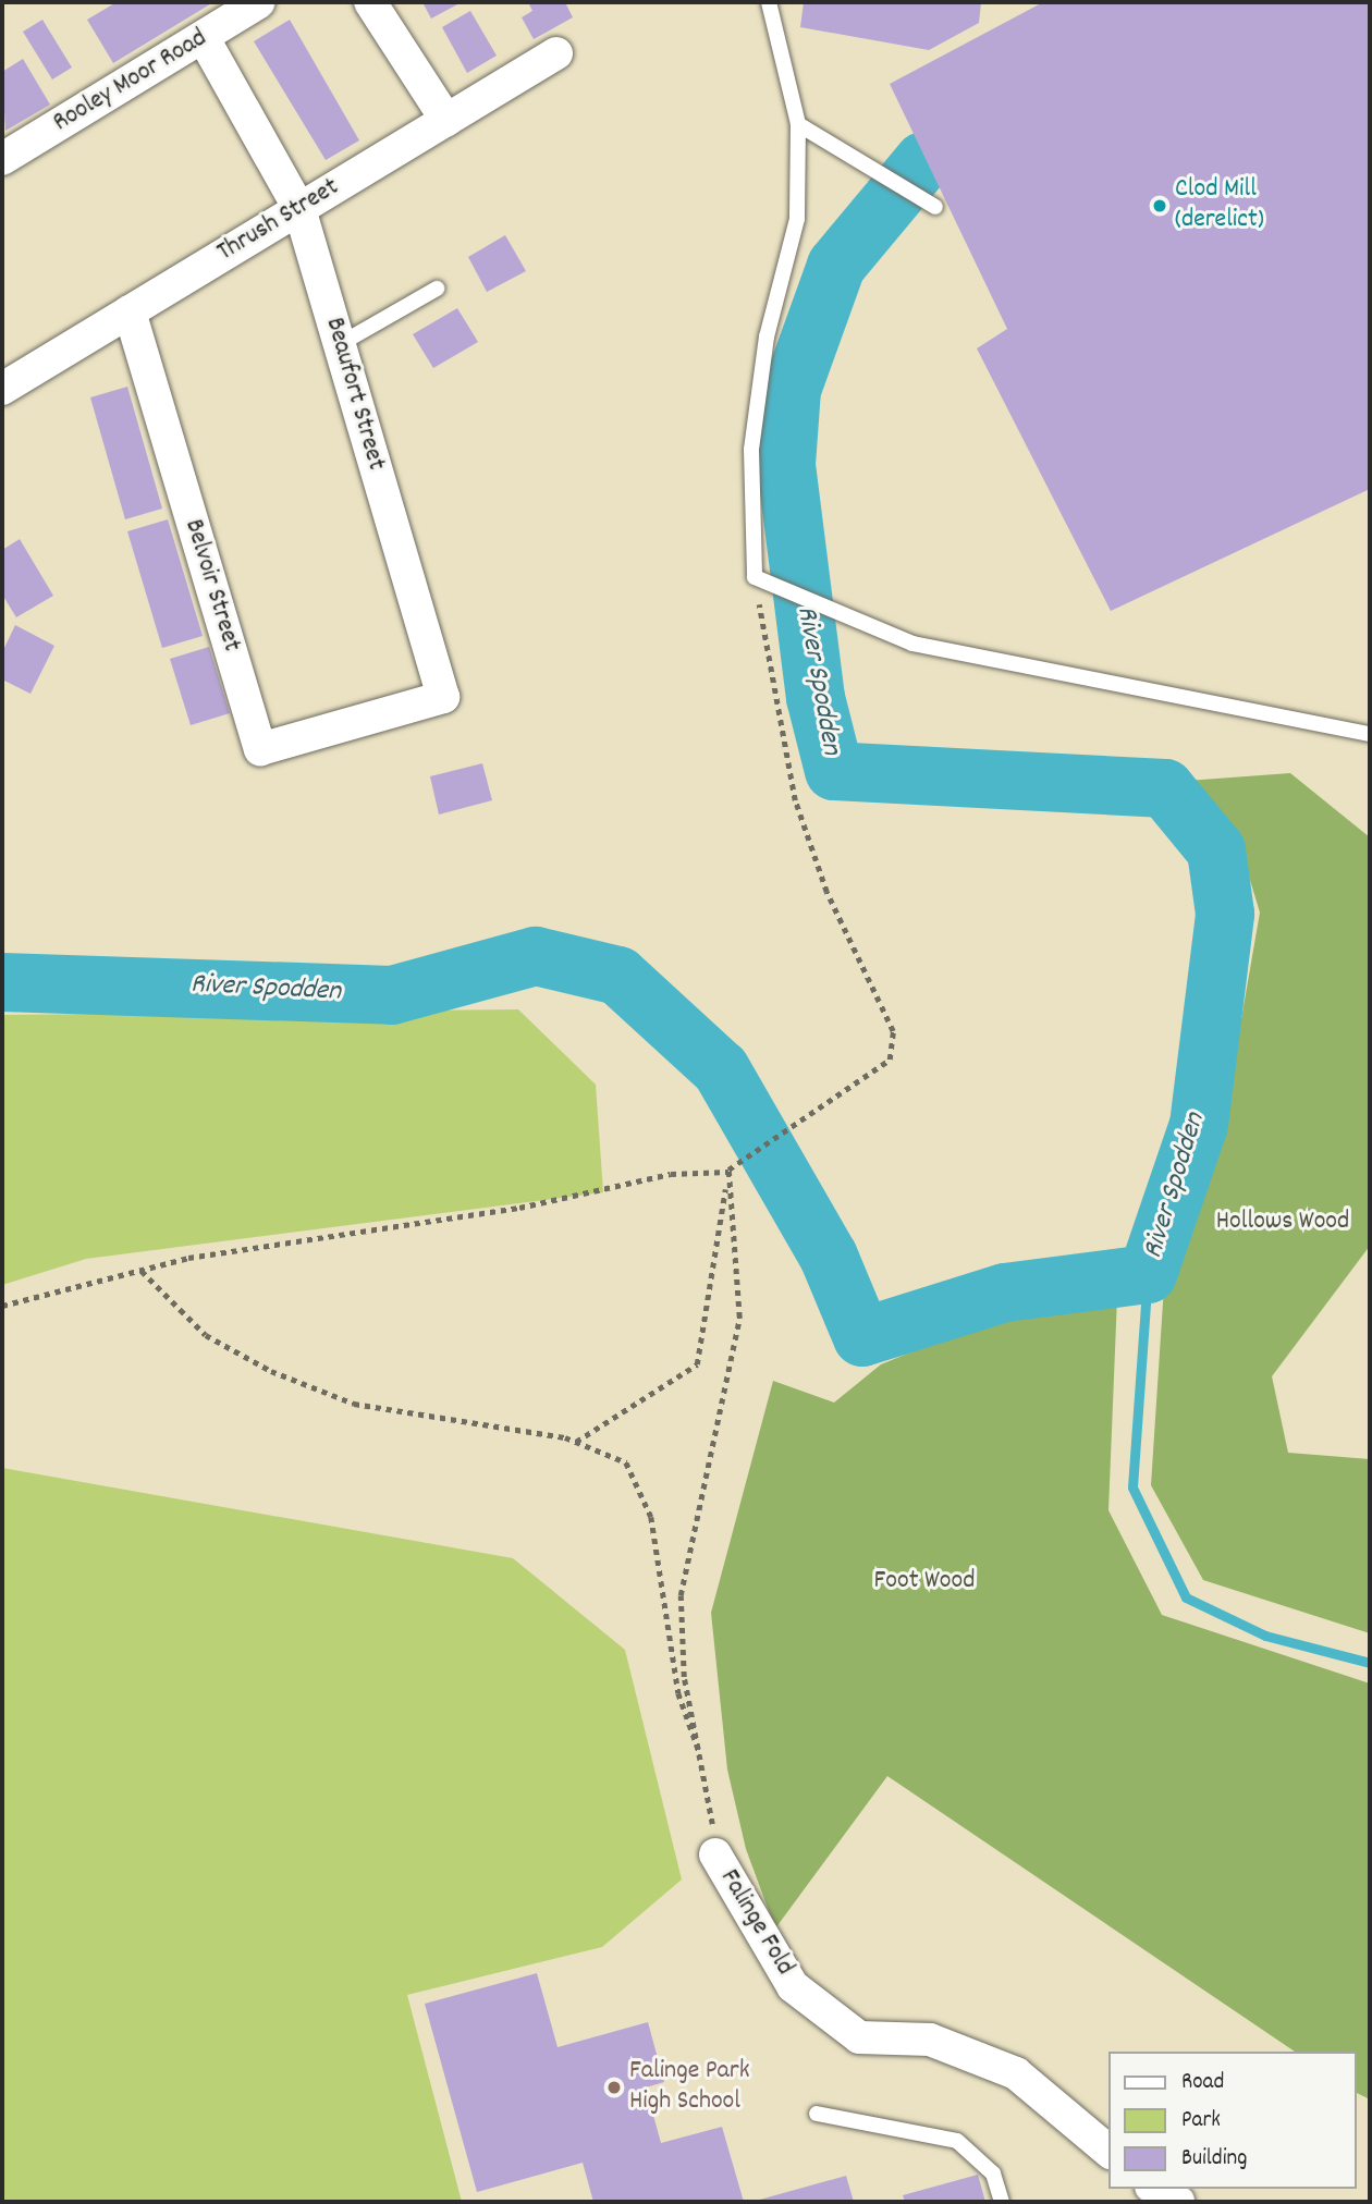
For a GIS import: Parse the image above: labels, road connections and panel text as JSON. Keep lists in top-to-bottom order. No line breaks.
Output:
{"streets":{"street":["Rooley Moor Road","Thrush Street","Beaufort Street","Belvoir Street","Falinge Fold"]},"crossings":[["Rooley Moor Road","Beaufort Street"],["Thrush Street","Beaufort Street"],["Thrush Street","Belvoir Street"],["Beaufort Street","Belvoir Street"]],"water":["River Spodden"],"parks":["Hollows Wood","Foot Wood"],"places":["Clod Mill (derelict)","Falinge Park High School"],"legend":["Road","Park","Building"]}
